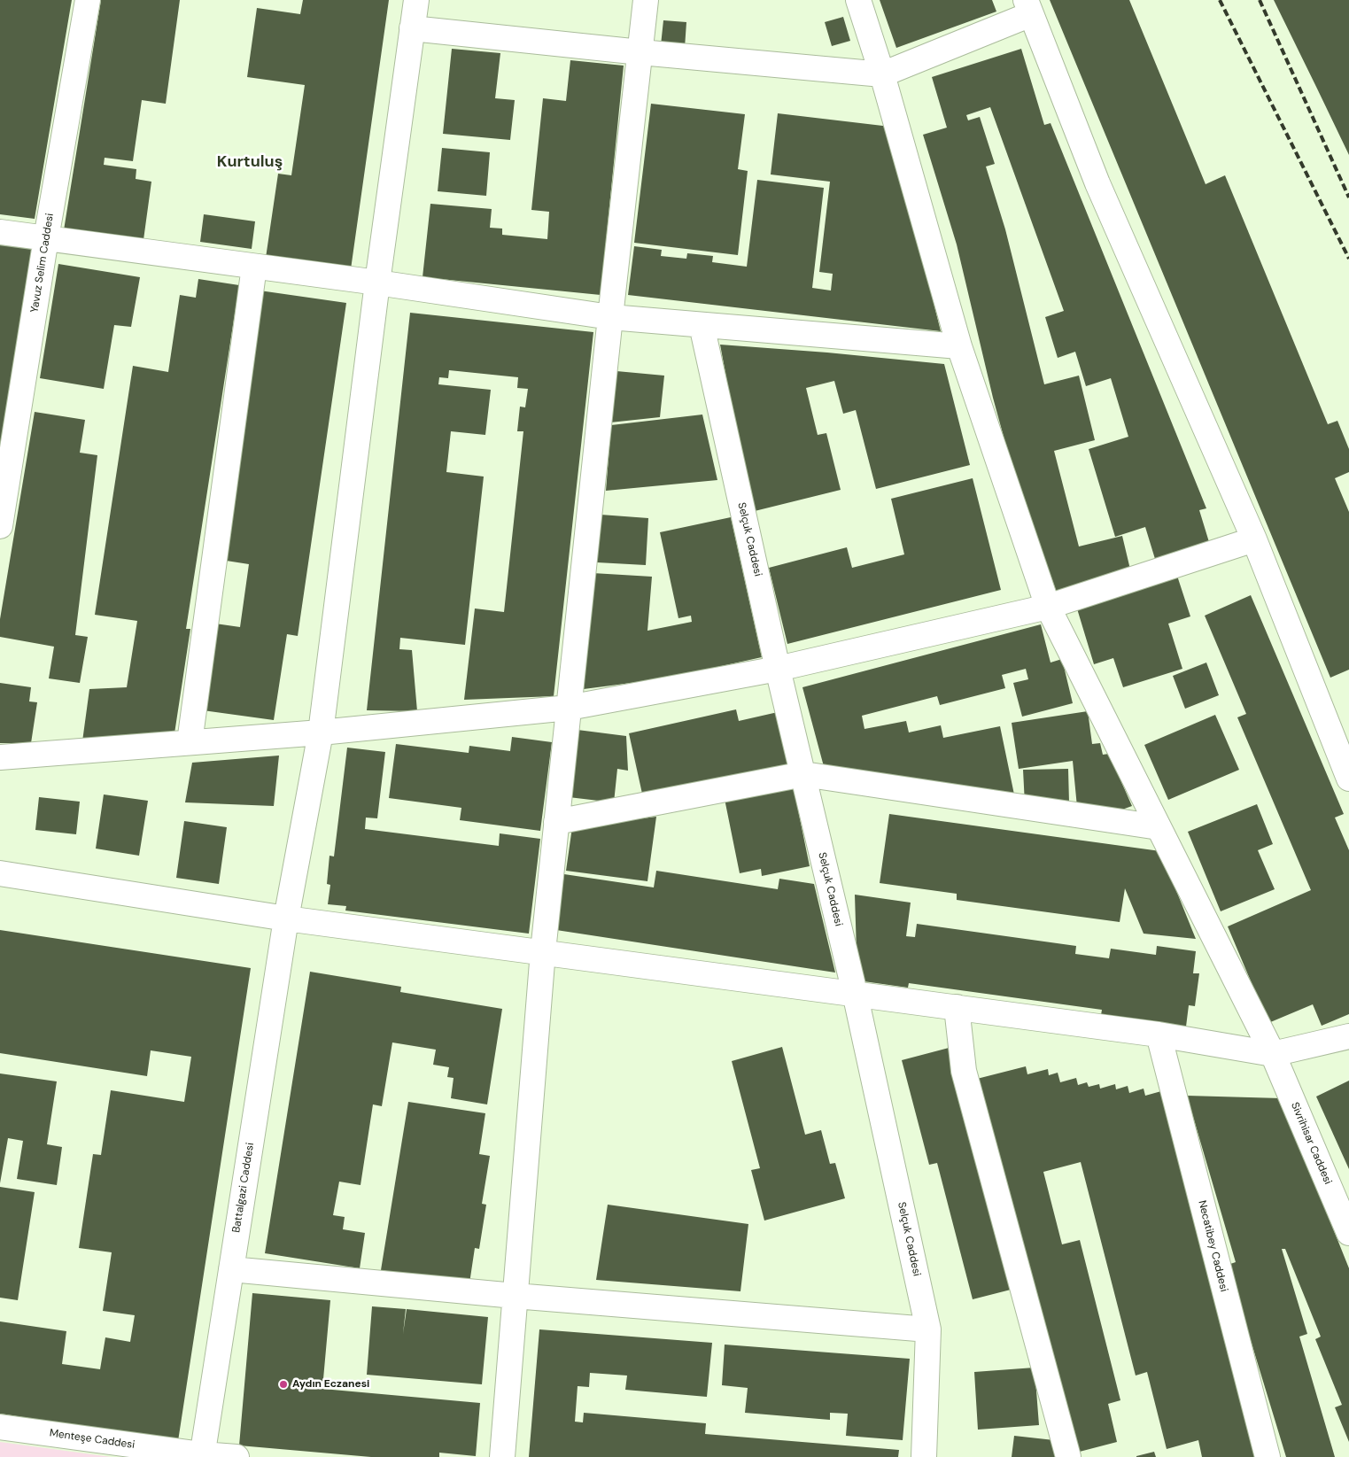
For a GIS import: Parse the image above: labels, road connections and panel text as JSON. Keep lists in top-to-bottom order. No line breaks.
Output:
{"streets":{"street":["Yavuz Selim Caddesi","Selçuk Caddesi","Sivrihisar Caddesi","Battalgazi Caddesi","Necatibey Caddesi","Menteşe Caddesi"]},"crossings":[["Battalgazi Caddesi","Menteşe Caddesi"]],"districts":["Kurtuluş"],"places":["Aydın Eczanesi"]}
